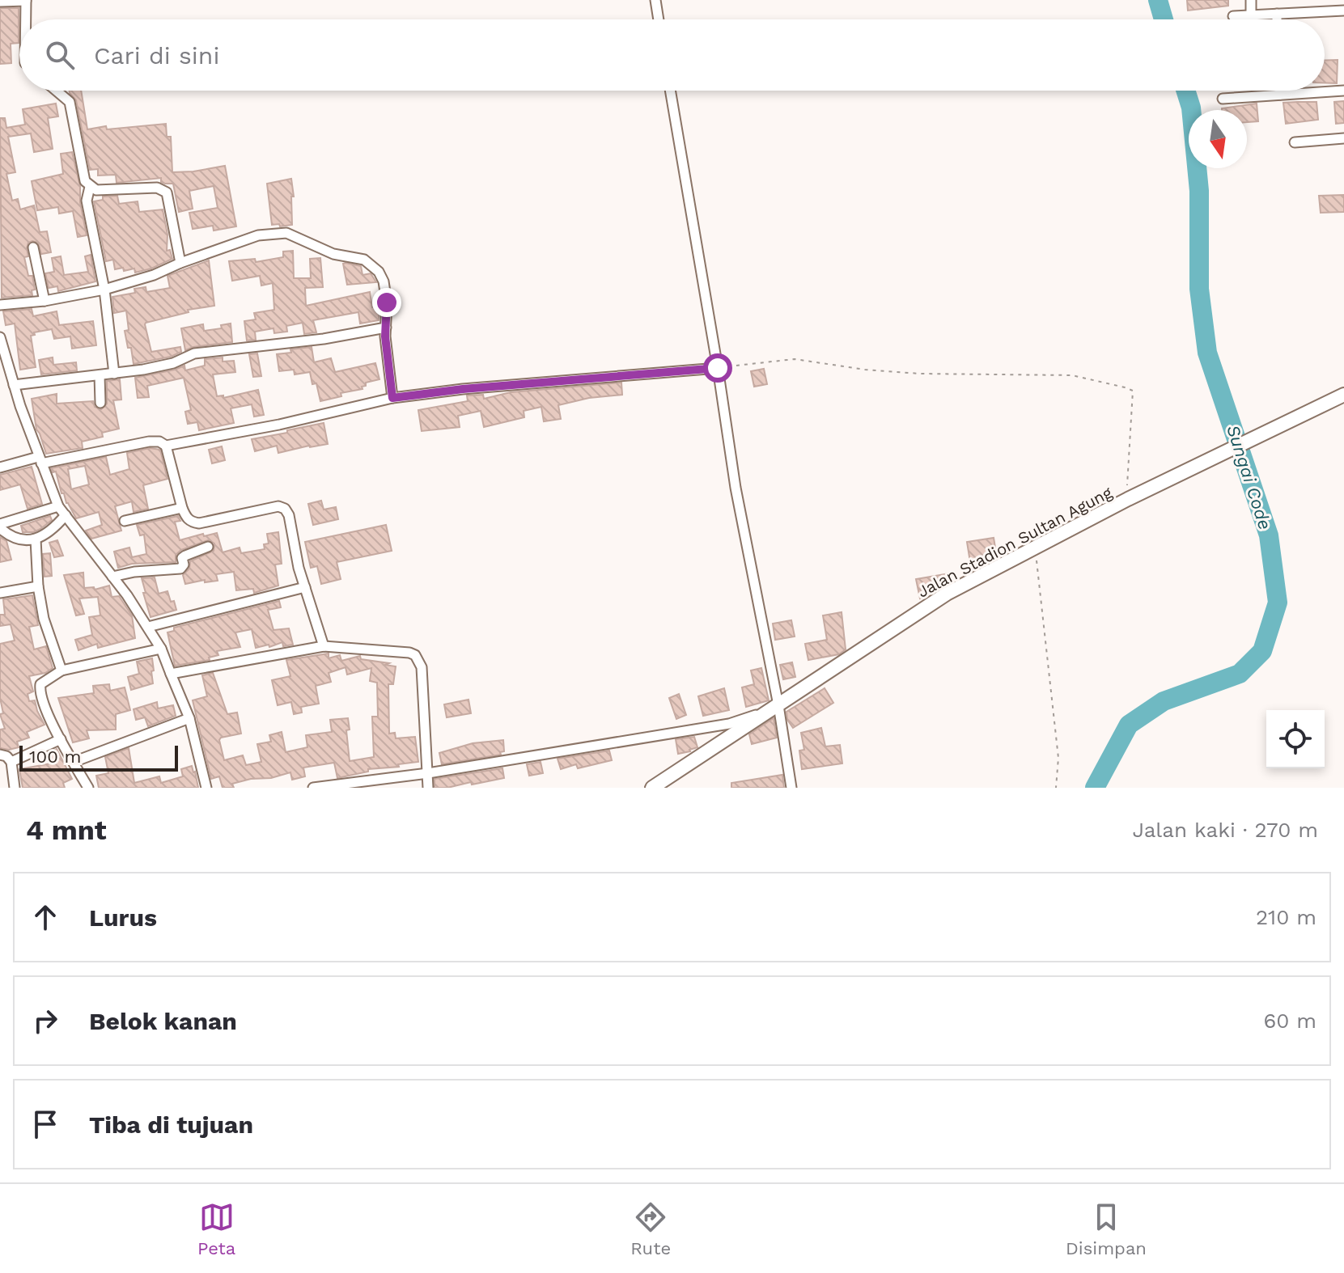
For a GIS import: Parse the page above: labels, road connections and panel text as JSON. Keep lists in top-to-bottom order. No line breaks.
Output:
{"streets":{"main road":["Jalan Stadion Sultan Agung"]},"water":["Sungai Code"],"scale_bar":"100 m","north":"bottom","page":{"search":"Cari di sini","scale":"100 m","heading":["4 mnt","Jalan kaki · 270 m"],"list":[["Lurus","210 m"],["Belok kanan","60 m"],"Tiba di tujuan"],"nav":["Peta","Rute","Disimpan"]}}
